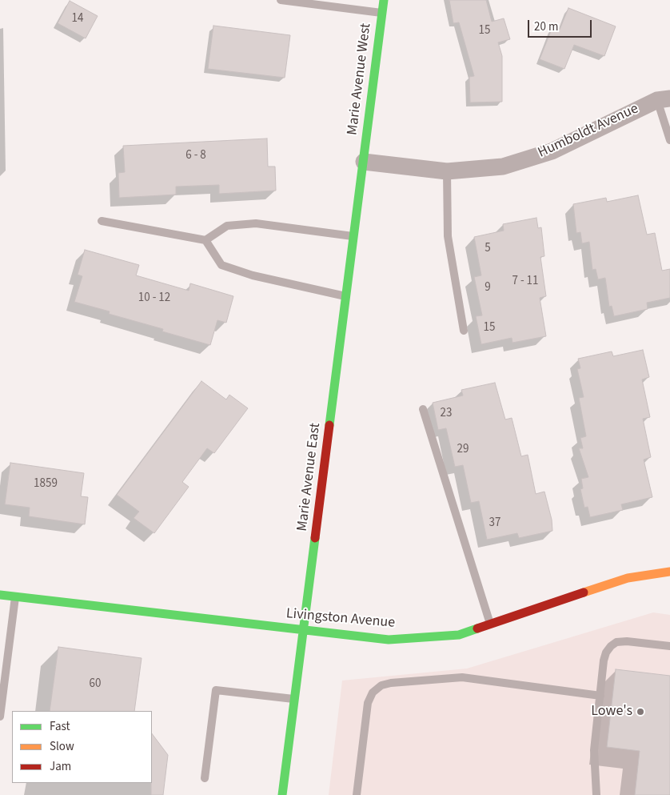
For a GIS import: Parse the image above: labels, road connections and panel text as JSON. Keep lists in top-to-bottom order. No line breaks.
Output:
{"streets":{"street":["Marie Avenue West","Humboldt Avenue","Marie Avenue East","Livingston Avenue"]},"crossings":[["Marie Avenue West","Humboldt Avenue"],["Marie Avenue West","Marie Avenue East"],["Humboldt Avenue","Marie Avenue East"],["Marie Avenue East","Livingston Avenue"]],"places":["Lowe's"],"house_numbers":["14","15","6 - 8","5","7 - 11","9","10 - 12","15","23","29","1859","37","60"],"legend":["Fast","Slow","Jam"],"scale_bar":"20 m"}
